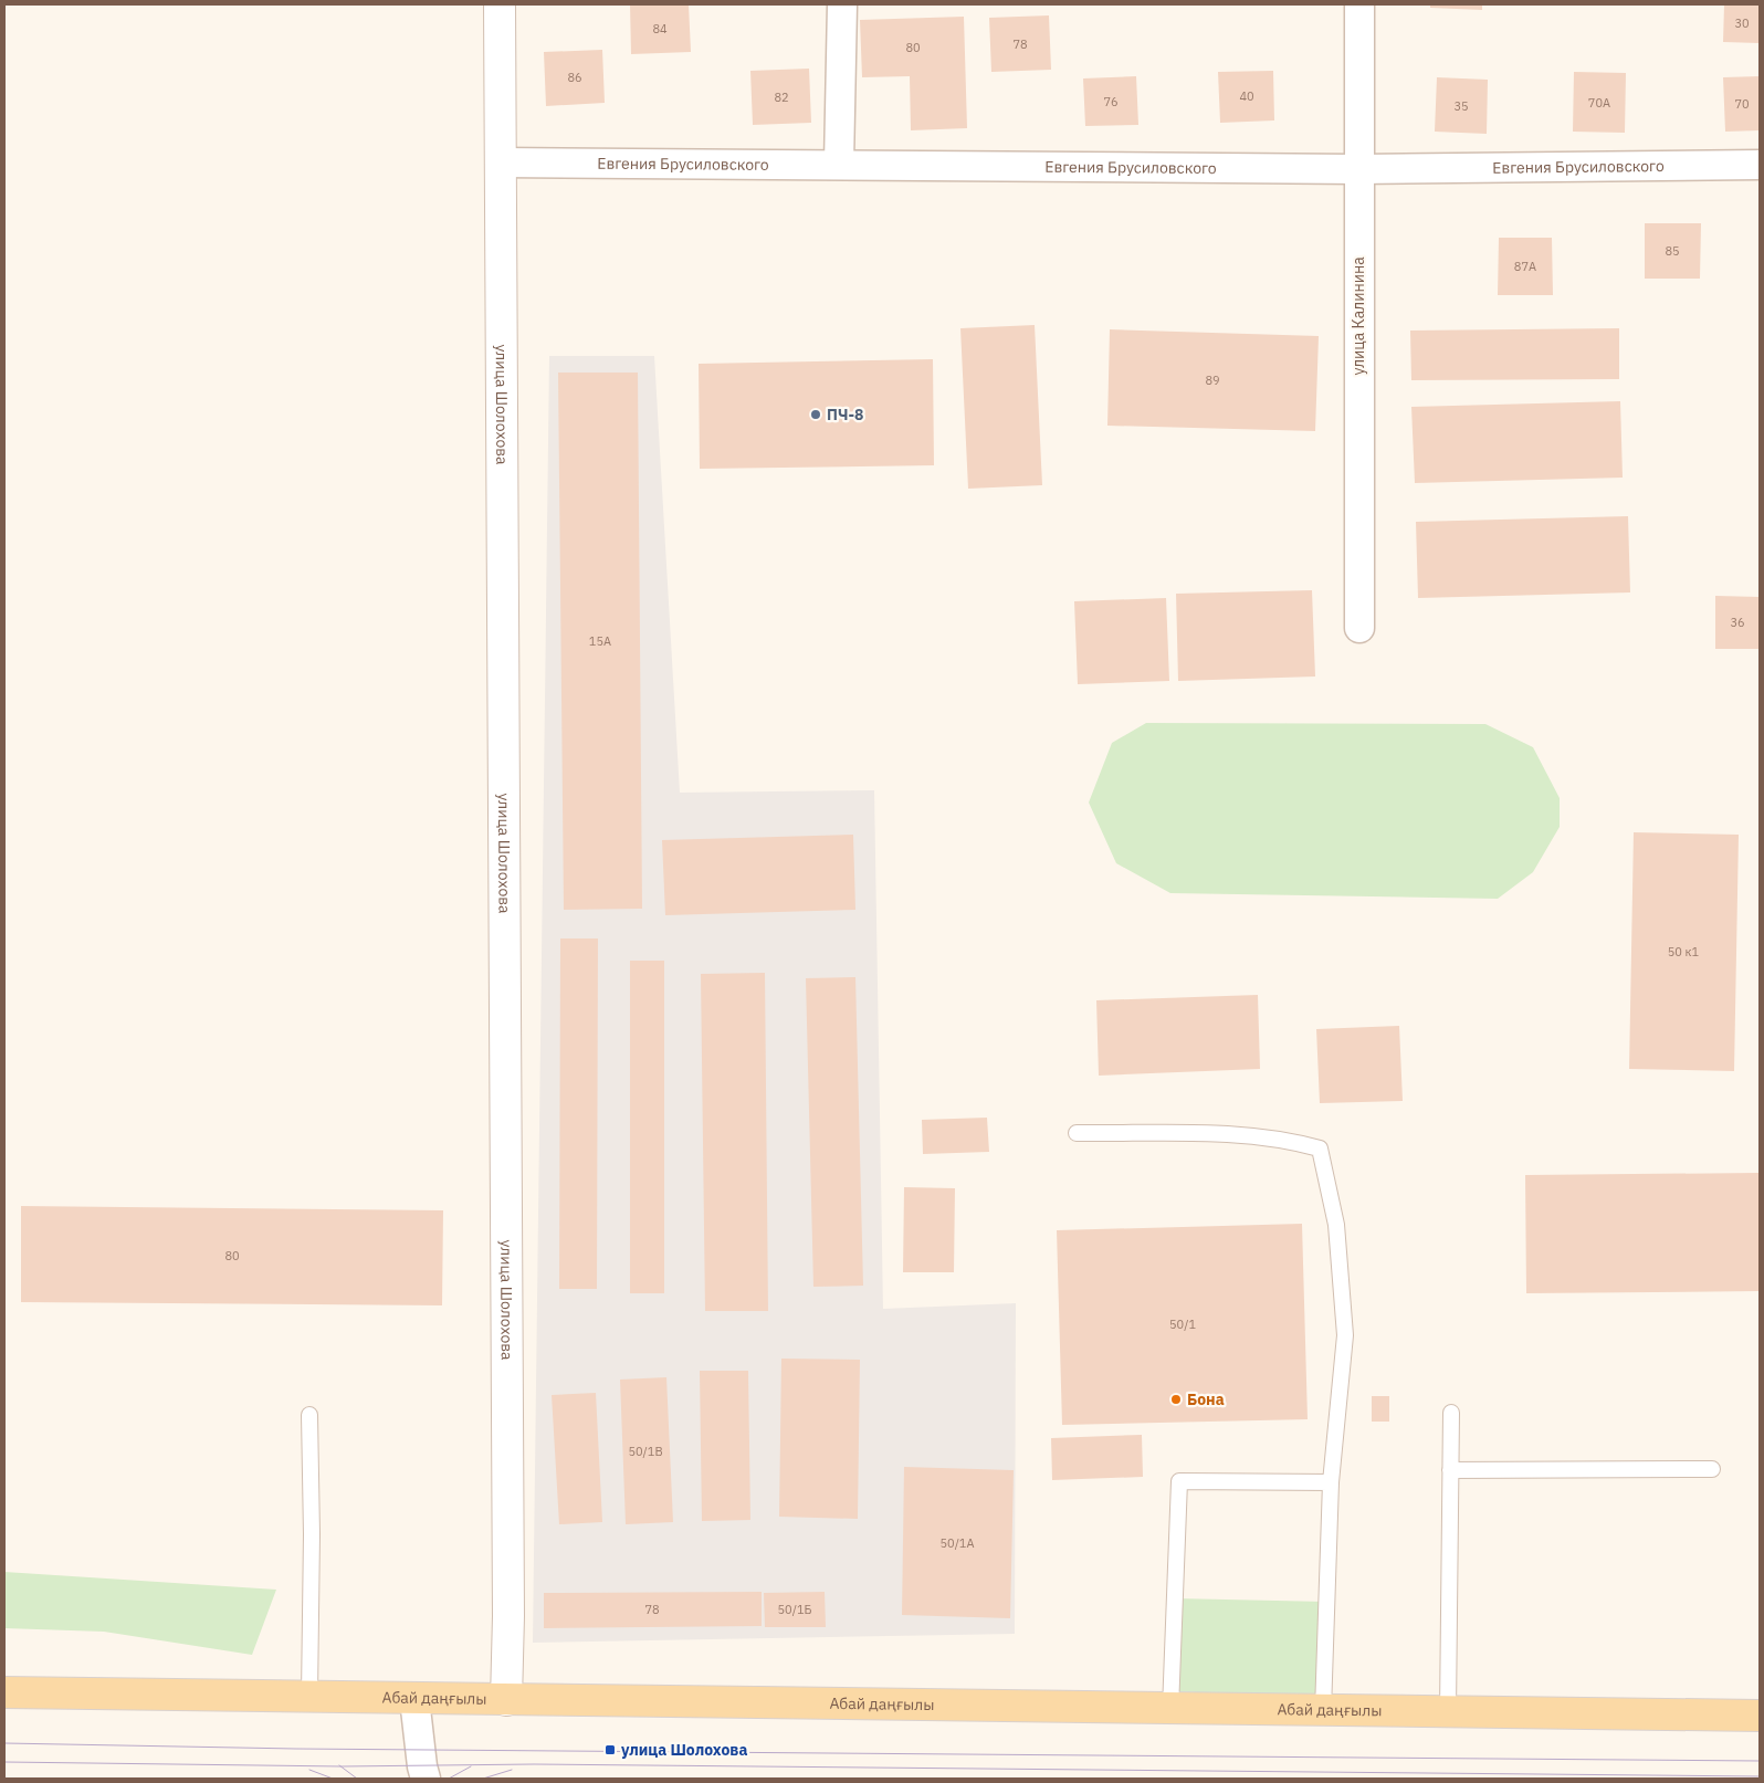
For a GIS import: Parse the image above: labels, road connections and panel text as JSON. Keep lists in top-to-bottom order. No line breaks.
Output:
{"streets":{"main road":["Абай даңғылы"],"street":["Евгения Брусиловского","улица Калинина","улица Шолохова"]},"crossings":[["Евгения Брусиловского","улица Калинина"],["Евгения Брусиловского","улица Шолохова"],["улица Шолохова","Абай даңғылы"]],"places":{"other":["ПЧ-8","Бона"],"transit":["улица Шолохова"]},"house_numbers":["30","84","78","80","86","40","82","76","70А","70","35","85","87А","89","36","15А","50 к1","80","50/1","50/1В","50/1А","78","50/1Б"]}
